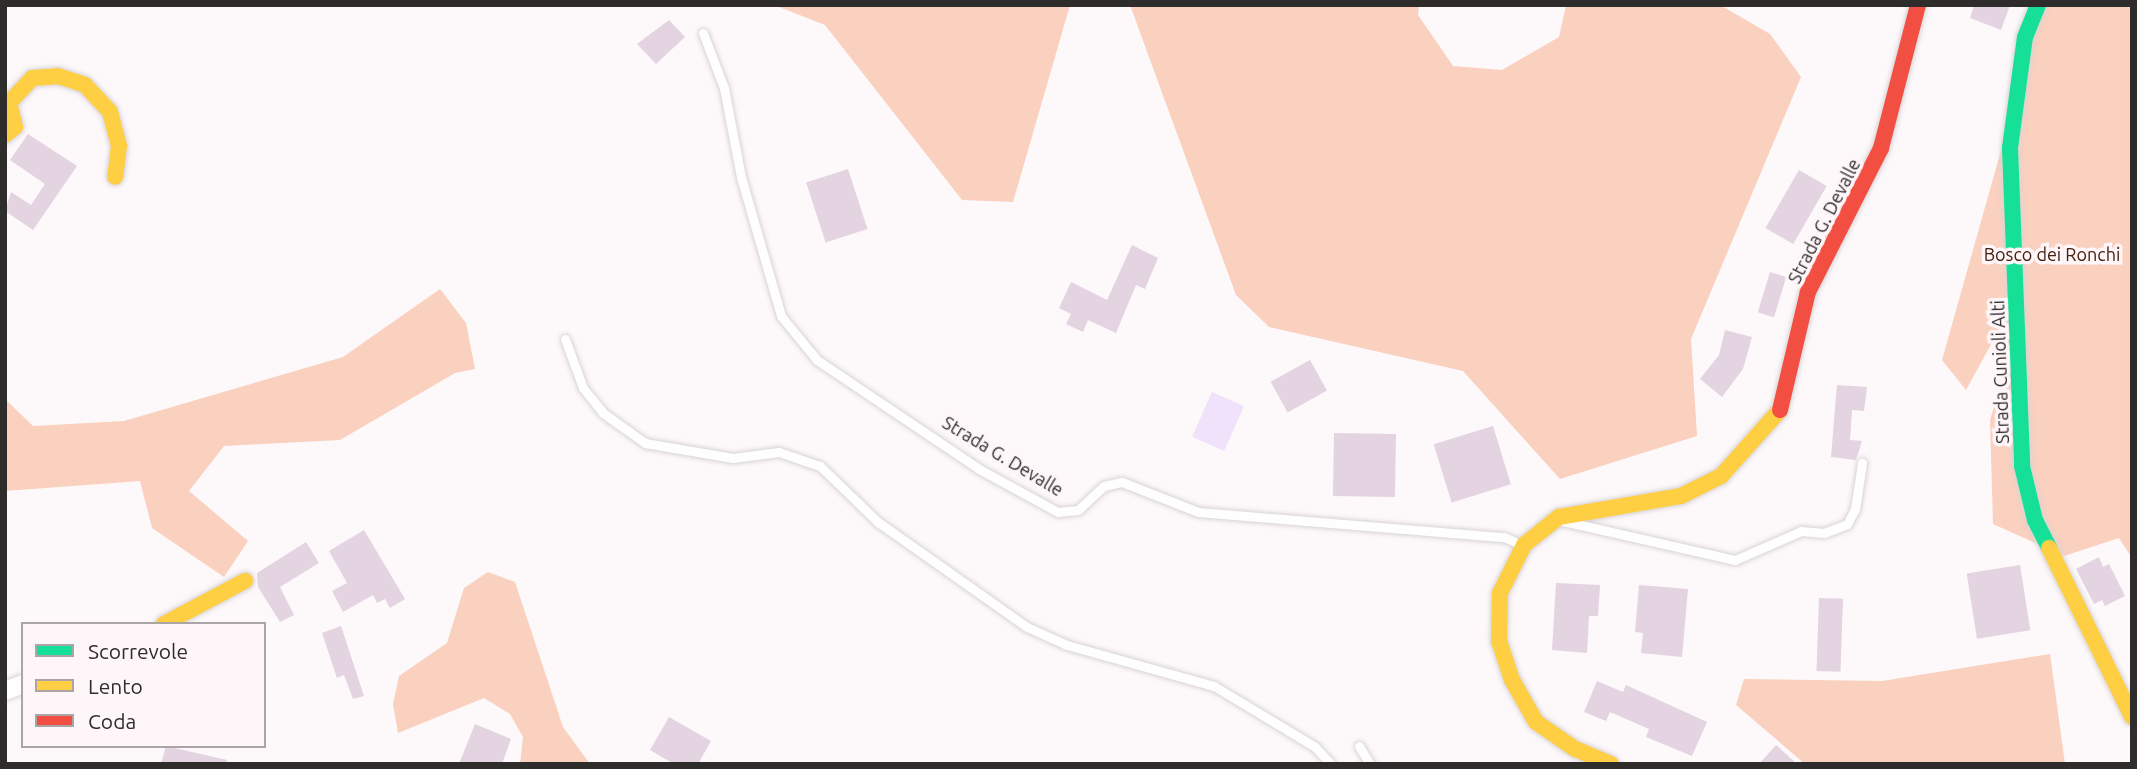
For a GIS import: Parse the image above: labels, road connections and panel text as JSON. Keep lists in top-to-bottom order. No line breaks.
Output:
{"streets":{"street":["Strada G. Devalle","Strada Cunioli Alti"]},"parks":["Bosco dei Ronchi"],"legend":["Scorrevole","Lento","Coda"]}
